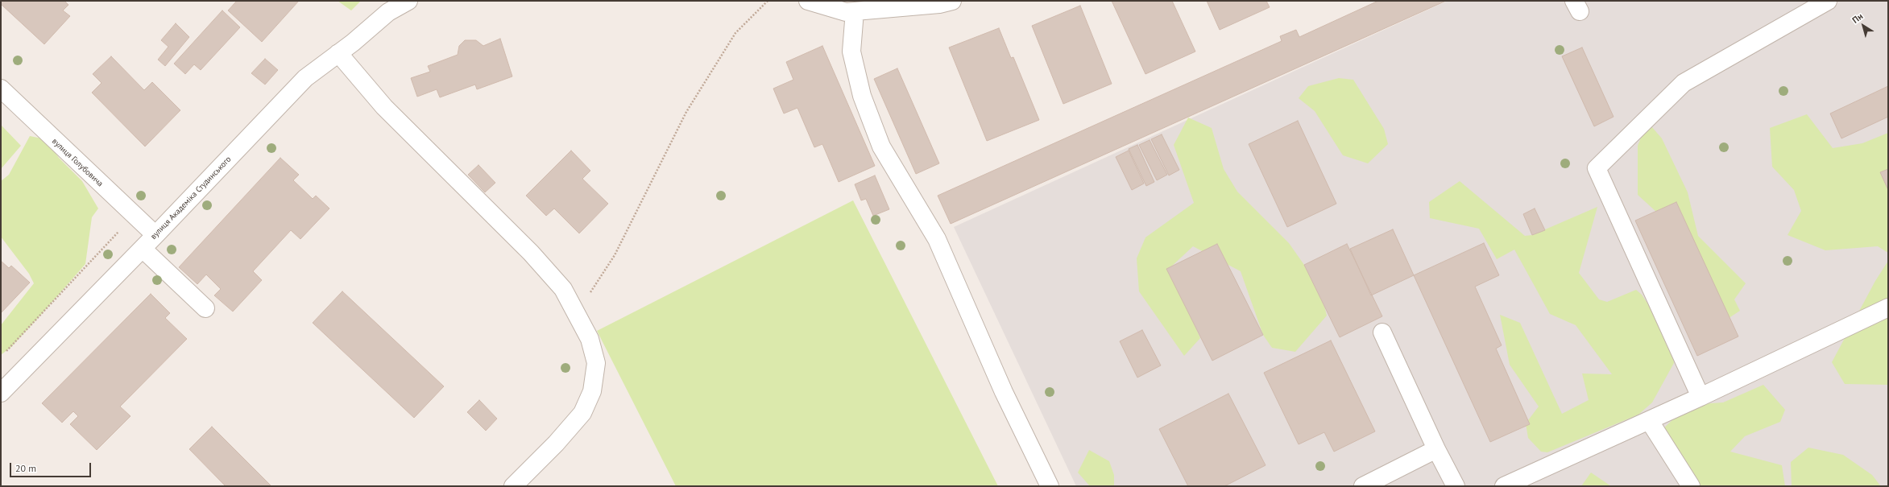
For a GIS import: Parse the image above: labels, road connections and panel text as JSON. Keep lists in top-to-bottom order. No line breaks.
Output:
{"streets":{"street":["вулиця Голубовича","вулиця Академіка Студинського"]},"crossings":[["вулиця Голубовича","вулиця Академіка Студинського"]],"scale_bar":"20 m","north":"top left"}
